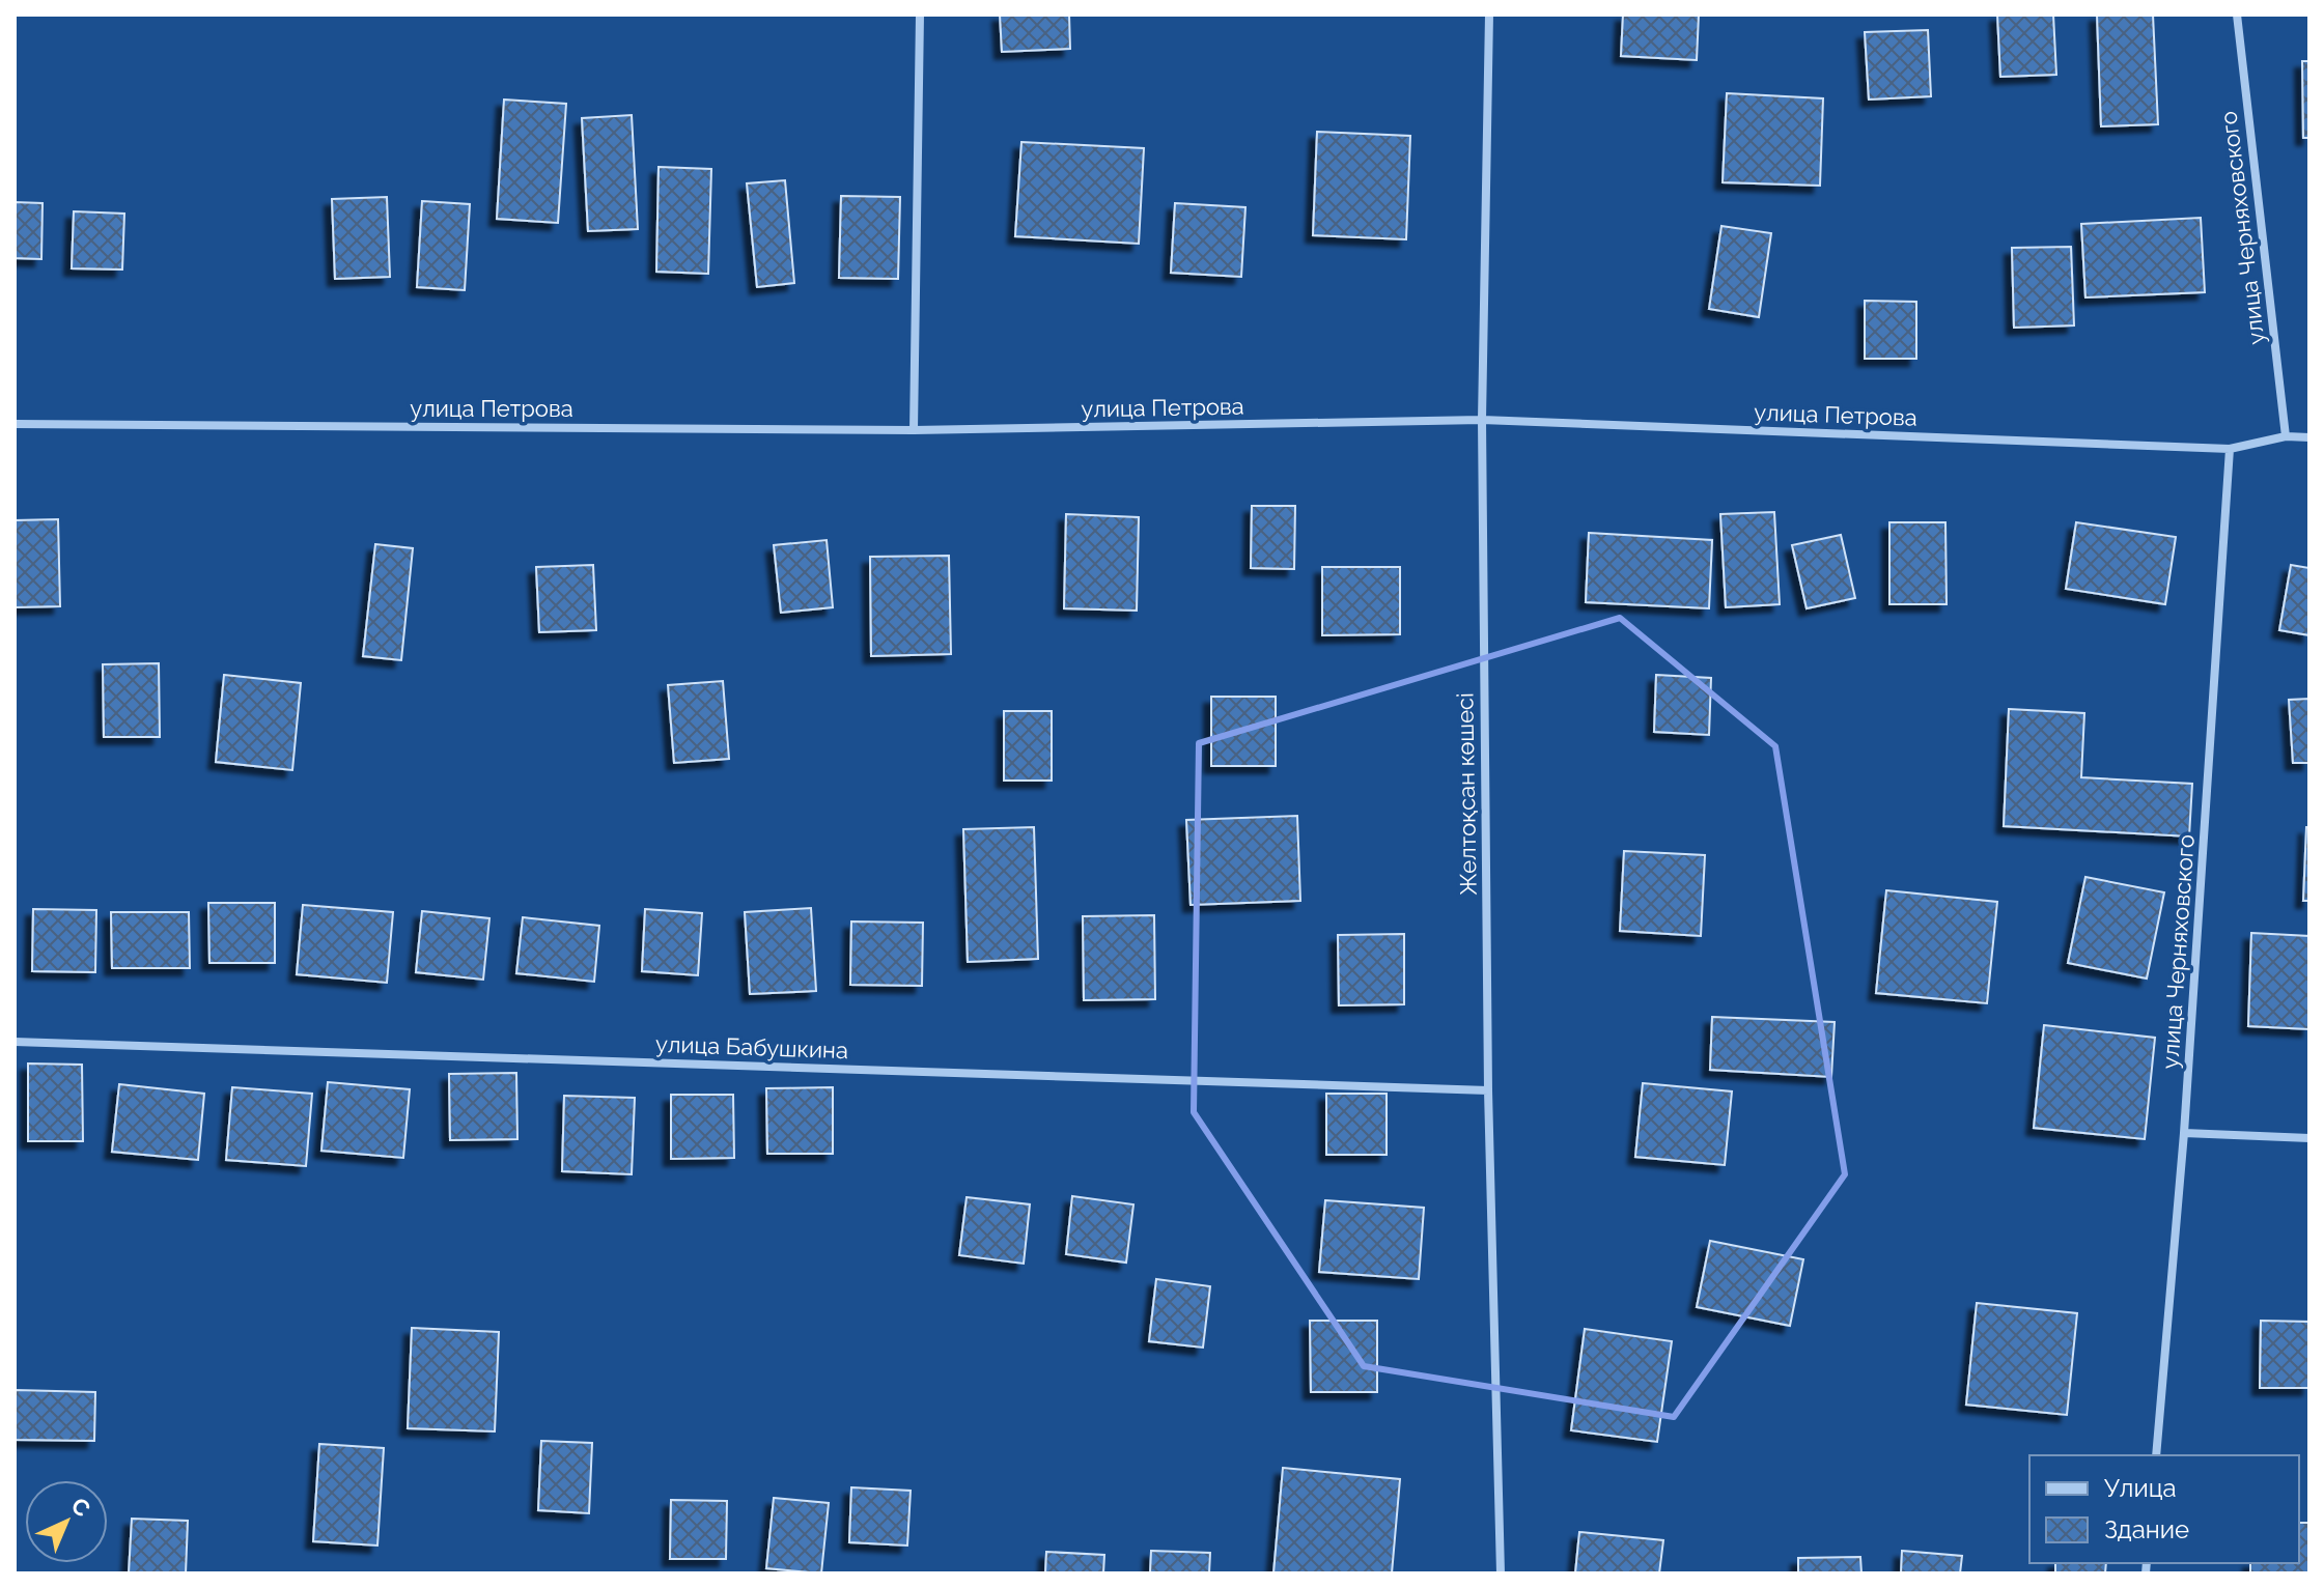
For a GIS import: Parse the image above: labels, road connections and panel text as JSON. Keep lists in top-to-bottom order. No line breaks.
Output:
{"streets":{"street":["улица Черняховского","улица Петрова","Желтоқсан көшесі","улица Бабушкина"]},"crossings":[["улица Черняховского","улица Петрова"],["улица Петрова","Желтоқсан көшесі"],["Желтоқсан көшесі","улица Бабушкина"]],"legend":["Улица","Здание"],"north":"top right"}
